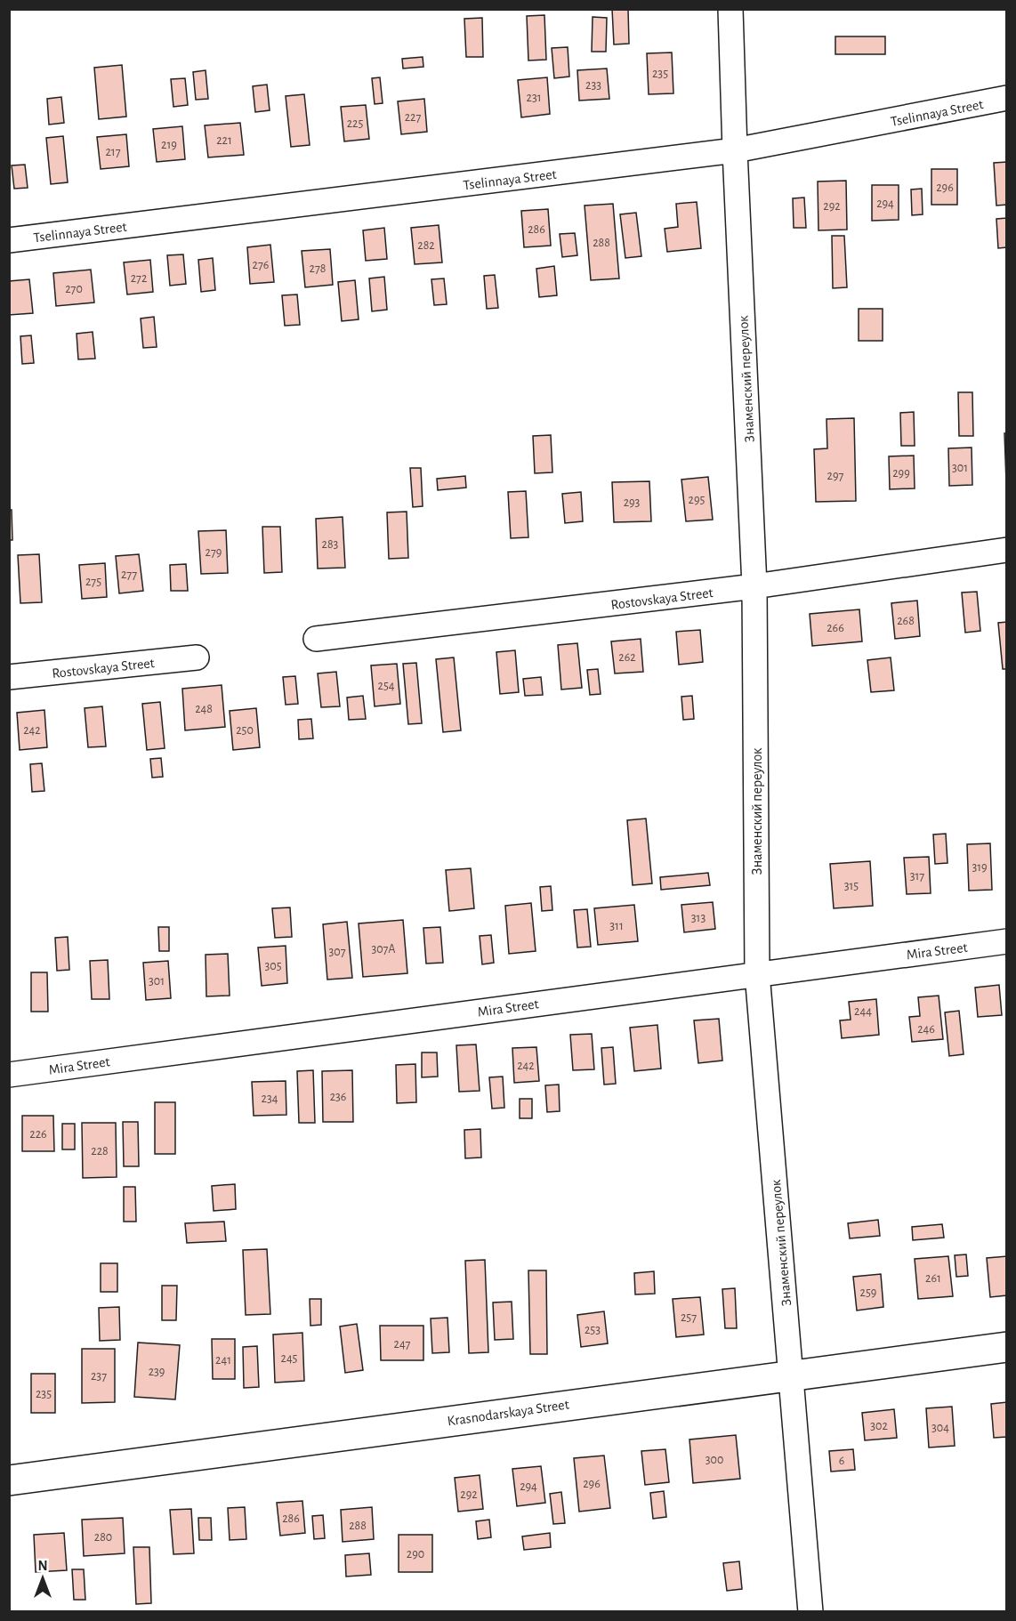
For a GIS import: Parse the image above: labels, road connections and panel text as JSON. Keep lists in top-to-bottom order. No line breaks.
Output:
{"streets":{"street":["Tselinnaya Street","Знаменский переулок","Rostovskaya Street","Mira Street","Krasnodarskaya Street"]},"crossings":[["Tselinnaya Street","Знаменский переулок"],["Знаменский переулок","Rostovskaya Street"],["Знаменский переулок","Mira Street"],["Знаменский переулок","Krasnodarskaya Street"]],"house_numbers":["235","233","231","227","225","221","219","217","296","294","292","286","288","282","276","278","272","270","301","299","297","295","293","283","279","277","275","268","266","262","254","248","242","250","319","317","315","313","311","307А","307","305","301","244","246","242","236","234","226","228","261","259","257","253","247","245","241","239","237","235","302","304","300","6","296","294","292","286","288","280","290"],"north":"top"}
